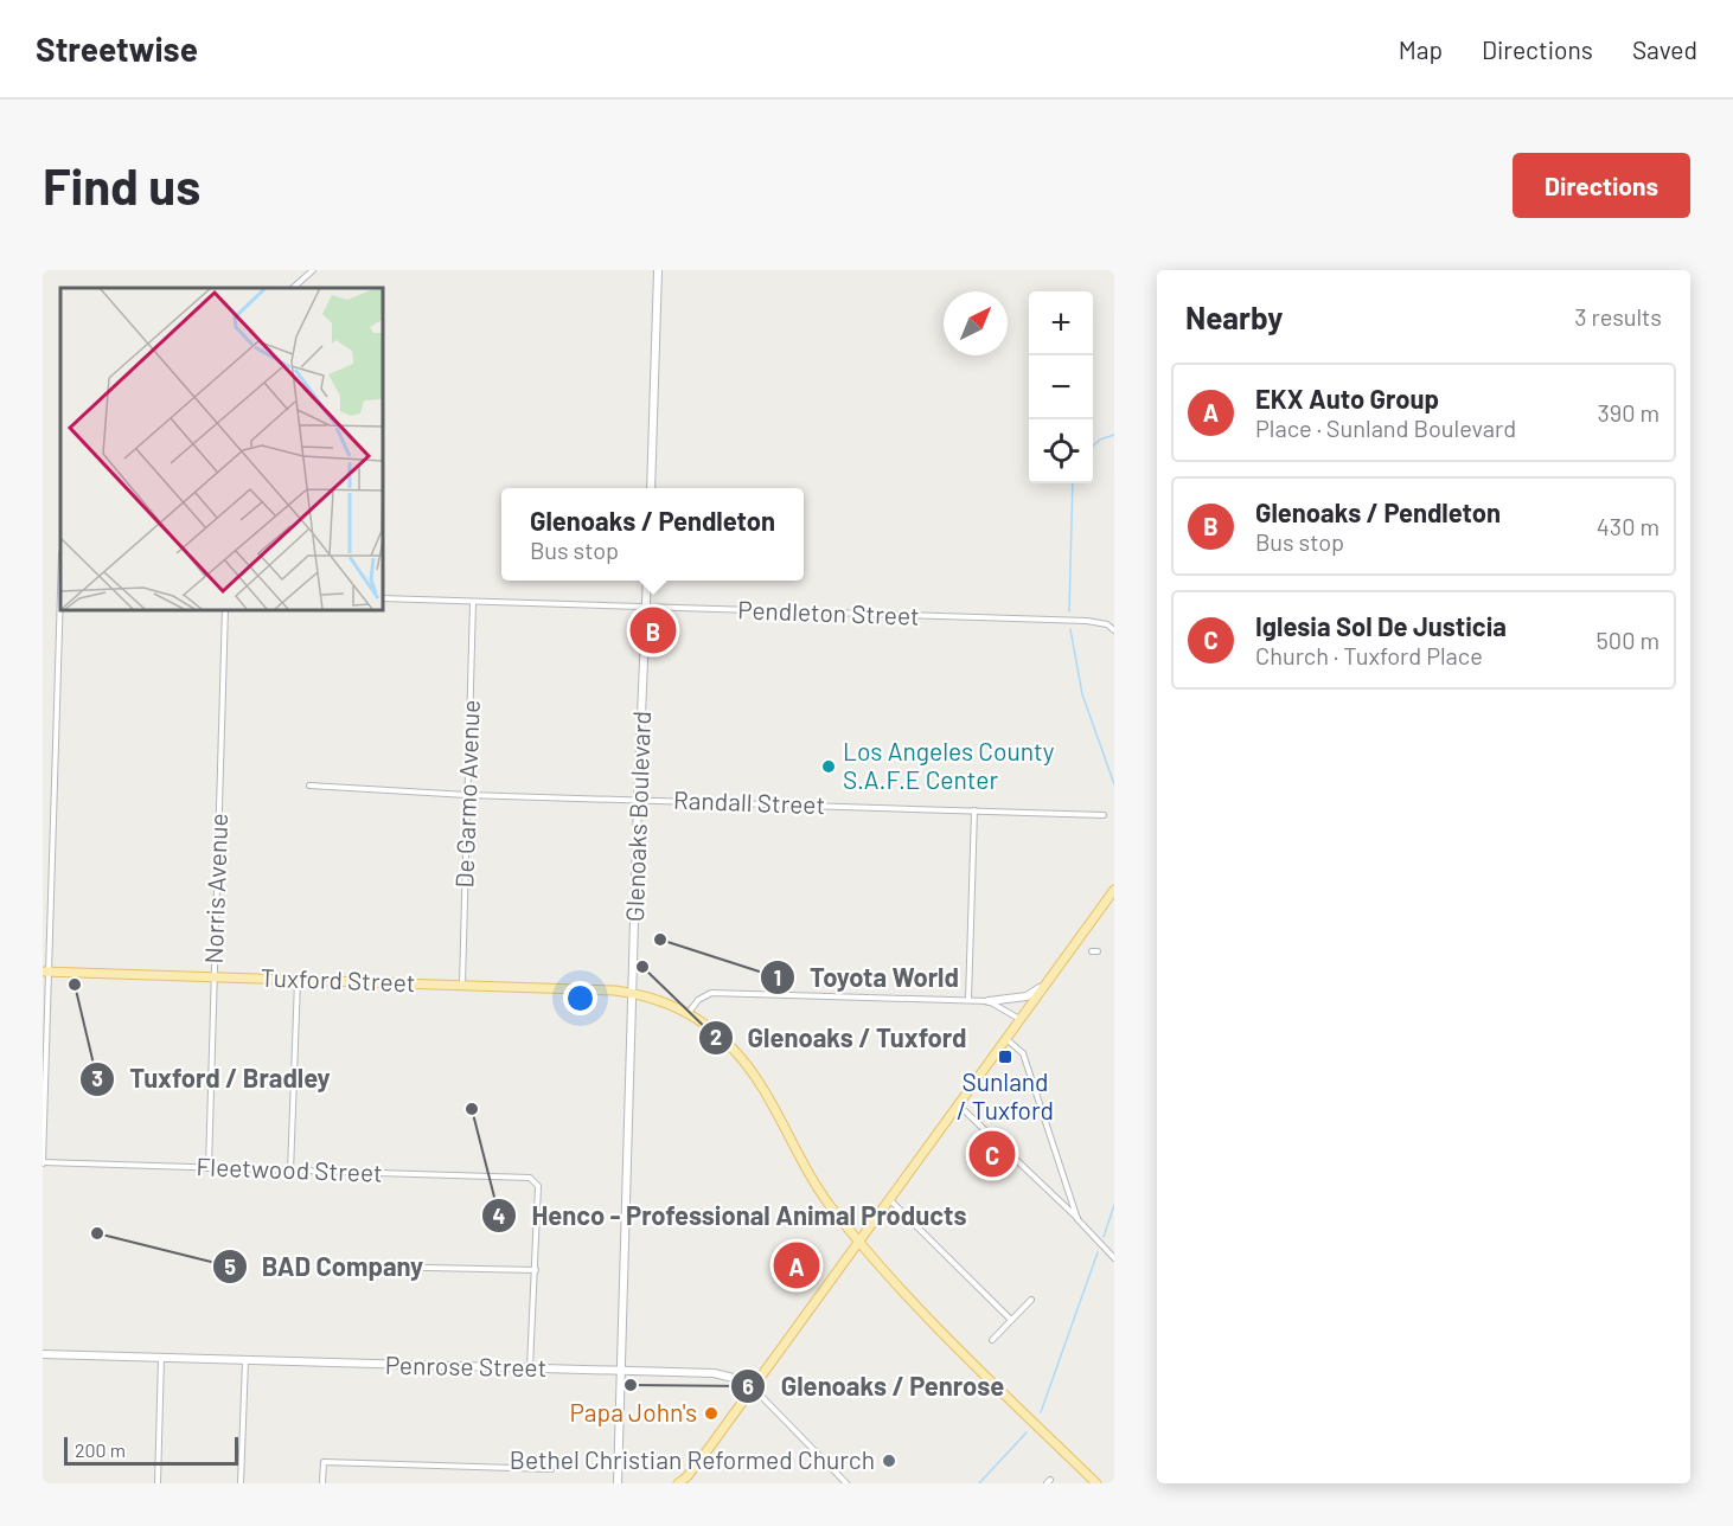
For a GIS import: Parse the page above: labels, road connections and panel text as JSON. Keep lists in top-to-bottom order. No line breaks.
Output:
{"streets":{"main road":["Glenoaks Boulevard","Tuxford Street","Penrose Street"],"street":["Pendleton Street","De Garmo Avenue","Randall Street","Norris Avenue","Fleetwood Street"]},"crossings":[["Pendleton Street","De Garmo Avenue"],["Pendleton Street","Glenoaks Boulevard"],["De Garmo Avenue","Randall Street"],["De Garmo Avenue","Tuxford Street"],["Randall Street","Glenoaks Boulevard"],["Glenoaks Boulevard","Tuxford Street"],["Glenoaks Boulevard","Penrose Street"],["Norris Avenue","Tuxford Street"],["Norris Avenue","Fleetwood Street"]],"places":{"other":["Los Angeles County S.A.F.E Center","Toyota World","Glenoaks / Tuxford","Tuxford / Bradley","Henco - Professional Animal Products","BAD Company","Glenoaks / Penrose","Papa John's","Bethel Christian Reformed Church"],"transit":["Sunland / Tuxford"]},"scale_bar":"200 m","north":"top right","page":{"header":"Streetwise","nav":["Map","Directions","Saved"],"buttons":"Directions","title":"Find us","heading":["Nearby","3 results"],"map_buttons":["+","−"],"list":[{"mark":"A","name":"EKX Auto Group","note":"Place · Sunland Boulevard","value":"390 m"},{"mark":"B","name":"Glenoaks / Pendleton","note":"Bus stop","value":"430 m"},{"mark":"C","name":"Iglesia Sol De Justicia","note":"Church · Tuxford Place","value":"500 m"}],"popup":["Glenoaks / Pendleton","Bus stop"],"pins":["B","C","A"],"scale":"200 m"}}
